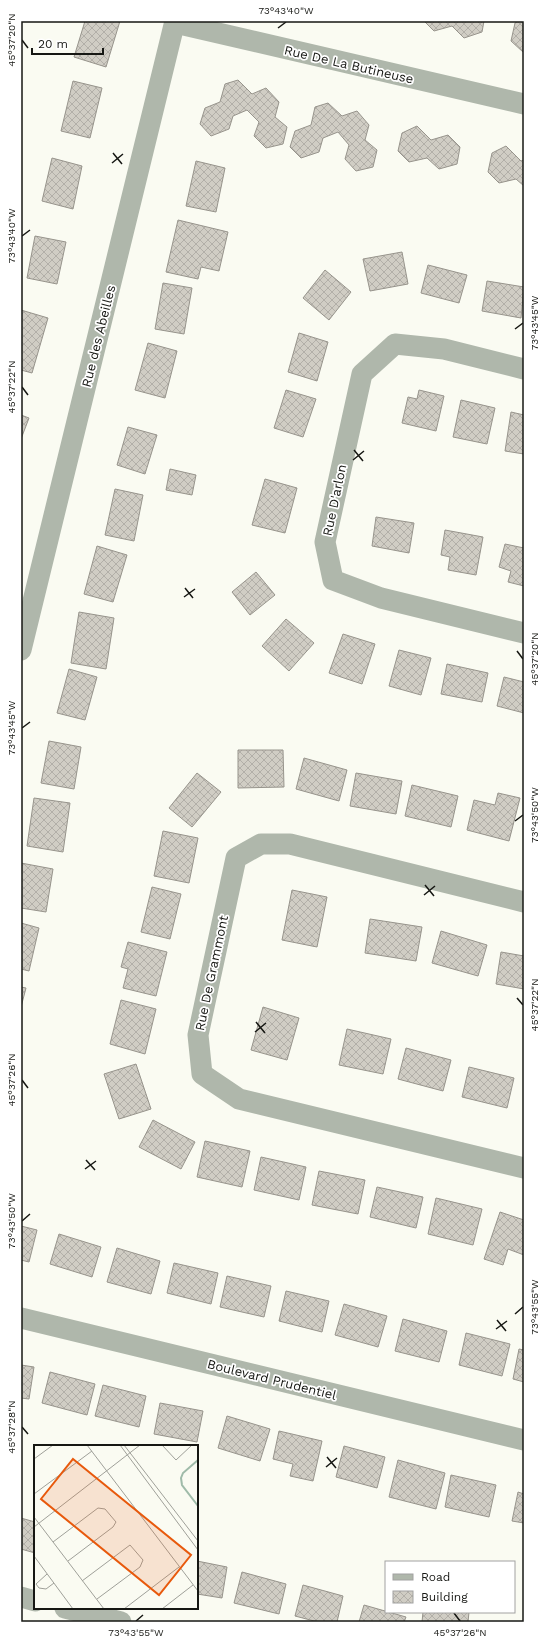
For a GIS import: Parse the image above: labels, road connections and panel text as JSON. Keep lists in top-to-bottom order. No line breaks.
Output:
{"streets":{"street":["Rue De La Butineuse","Rue des Abeilles","Rue D'arlon","Rue De Grammont","Boulevard Prudentiel"]},"crossings":[["Rue De La Butineuse","Rue des Abeilles"]],"legend":["Road","Building"],"scale_bar":"20 m","coordinates":["73°43'40\"W","45°37'20\"N","73°43'45\"W","45°37'22\"N","73°43'50\"W","45°37'26\"N","73°43'55\"W","45°37'28\"N"]}
